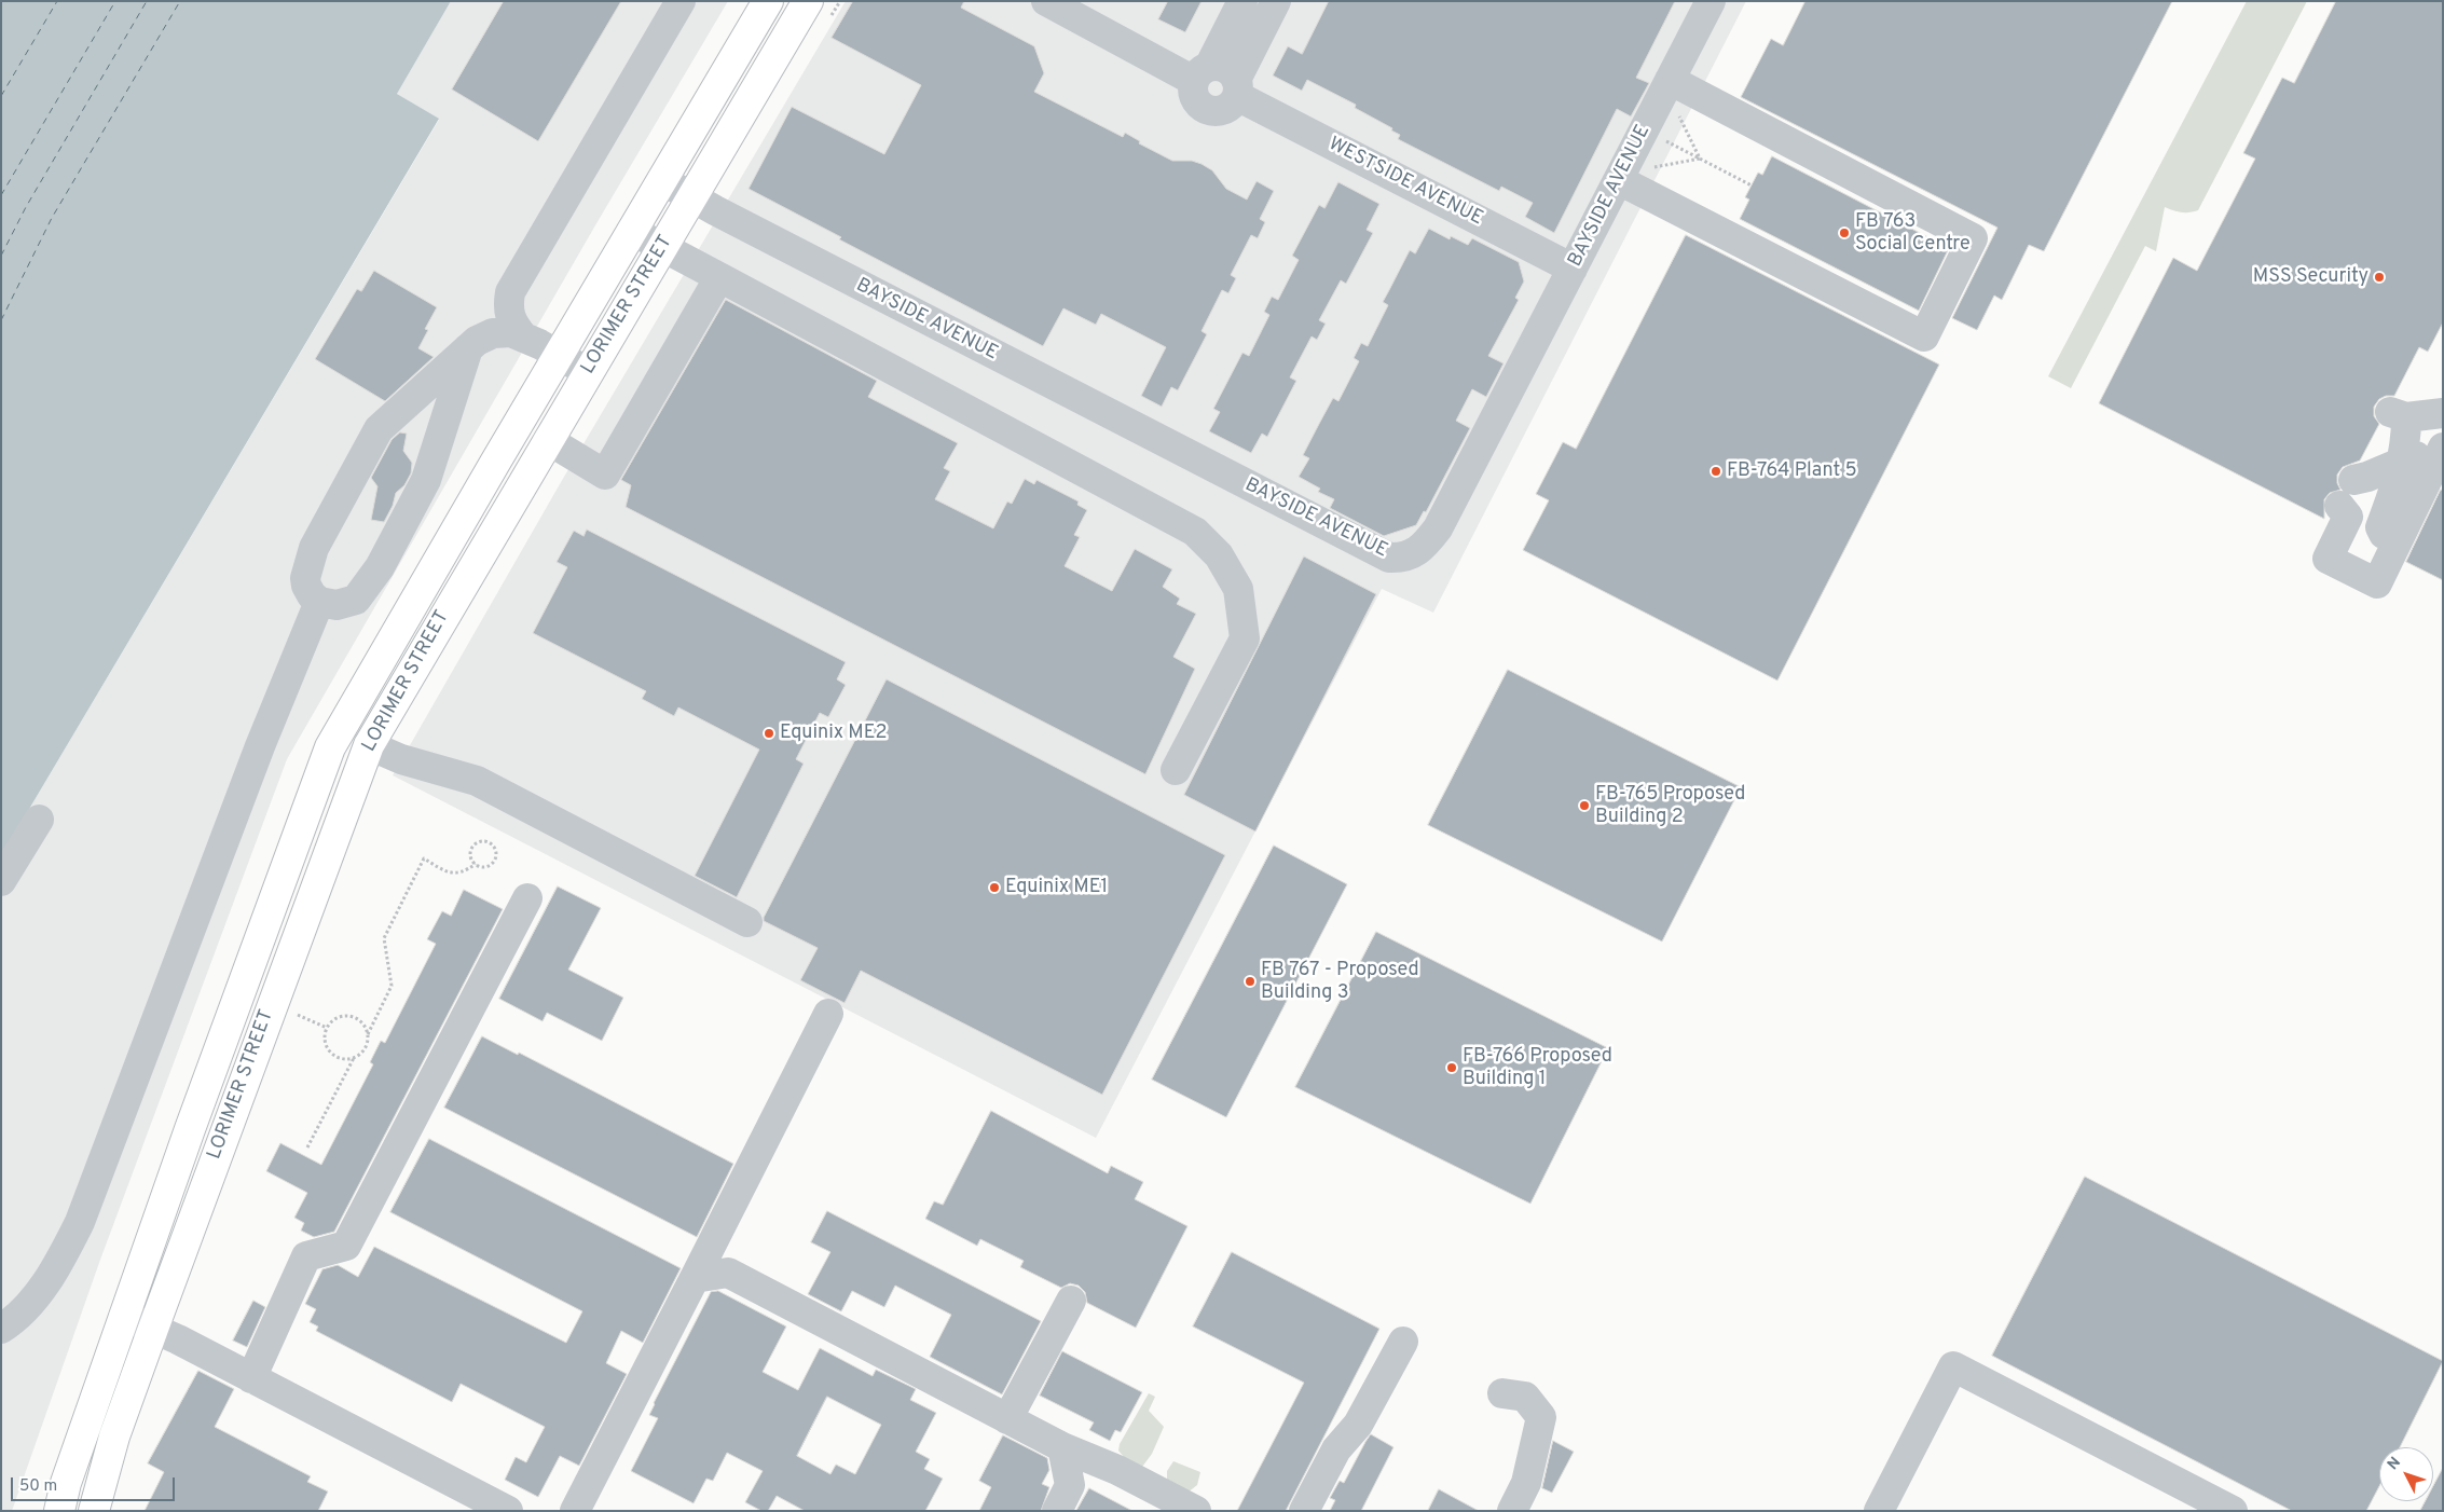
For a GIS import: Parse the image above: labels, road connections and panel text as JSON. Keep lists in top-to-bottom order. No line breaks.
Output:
{"streets":{"main road":["LORIMER STREET"],"lane":["WESTSIDE AVENUE","BAYSIDE AVENUE"]},"crossings":[["WESTSIDE AVENUE","BAYSIDE AVENUE"],["BAYSIDE AVENUE","LORIMER STREET"]],"places":["FB 763 Social Centre","MSS Security","FB-764 Plant 5","Equinix ME2","FB-765 Proposed Building 2","Equinix ME1","FB 767 - Proposed Building 3","FB-766 Proposed Building 1"],"scale_bar":"50 m","north":"top left"}
